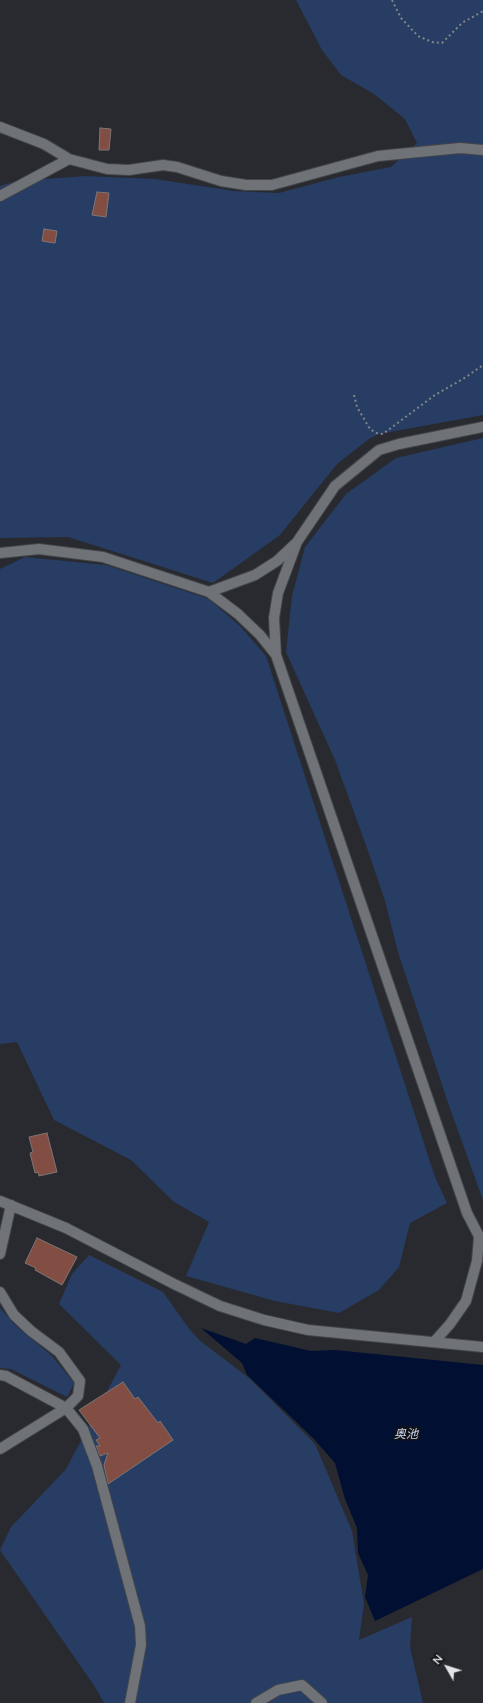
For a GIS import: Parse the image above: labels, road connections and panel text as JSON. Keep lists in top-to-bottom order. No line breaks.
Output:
{"water":["奥池"],"north":"top left"}
